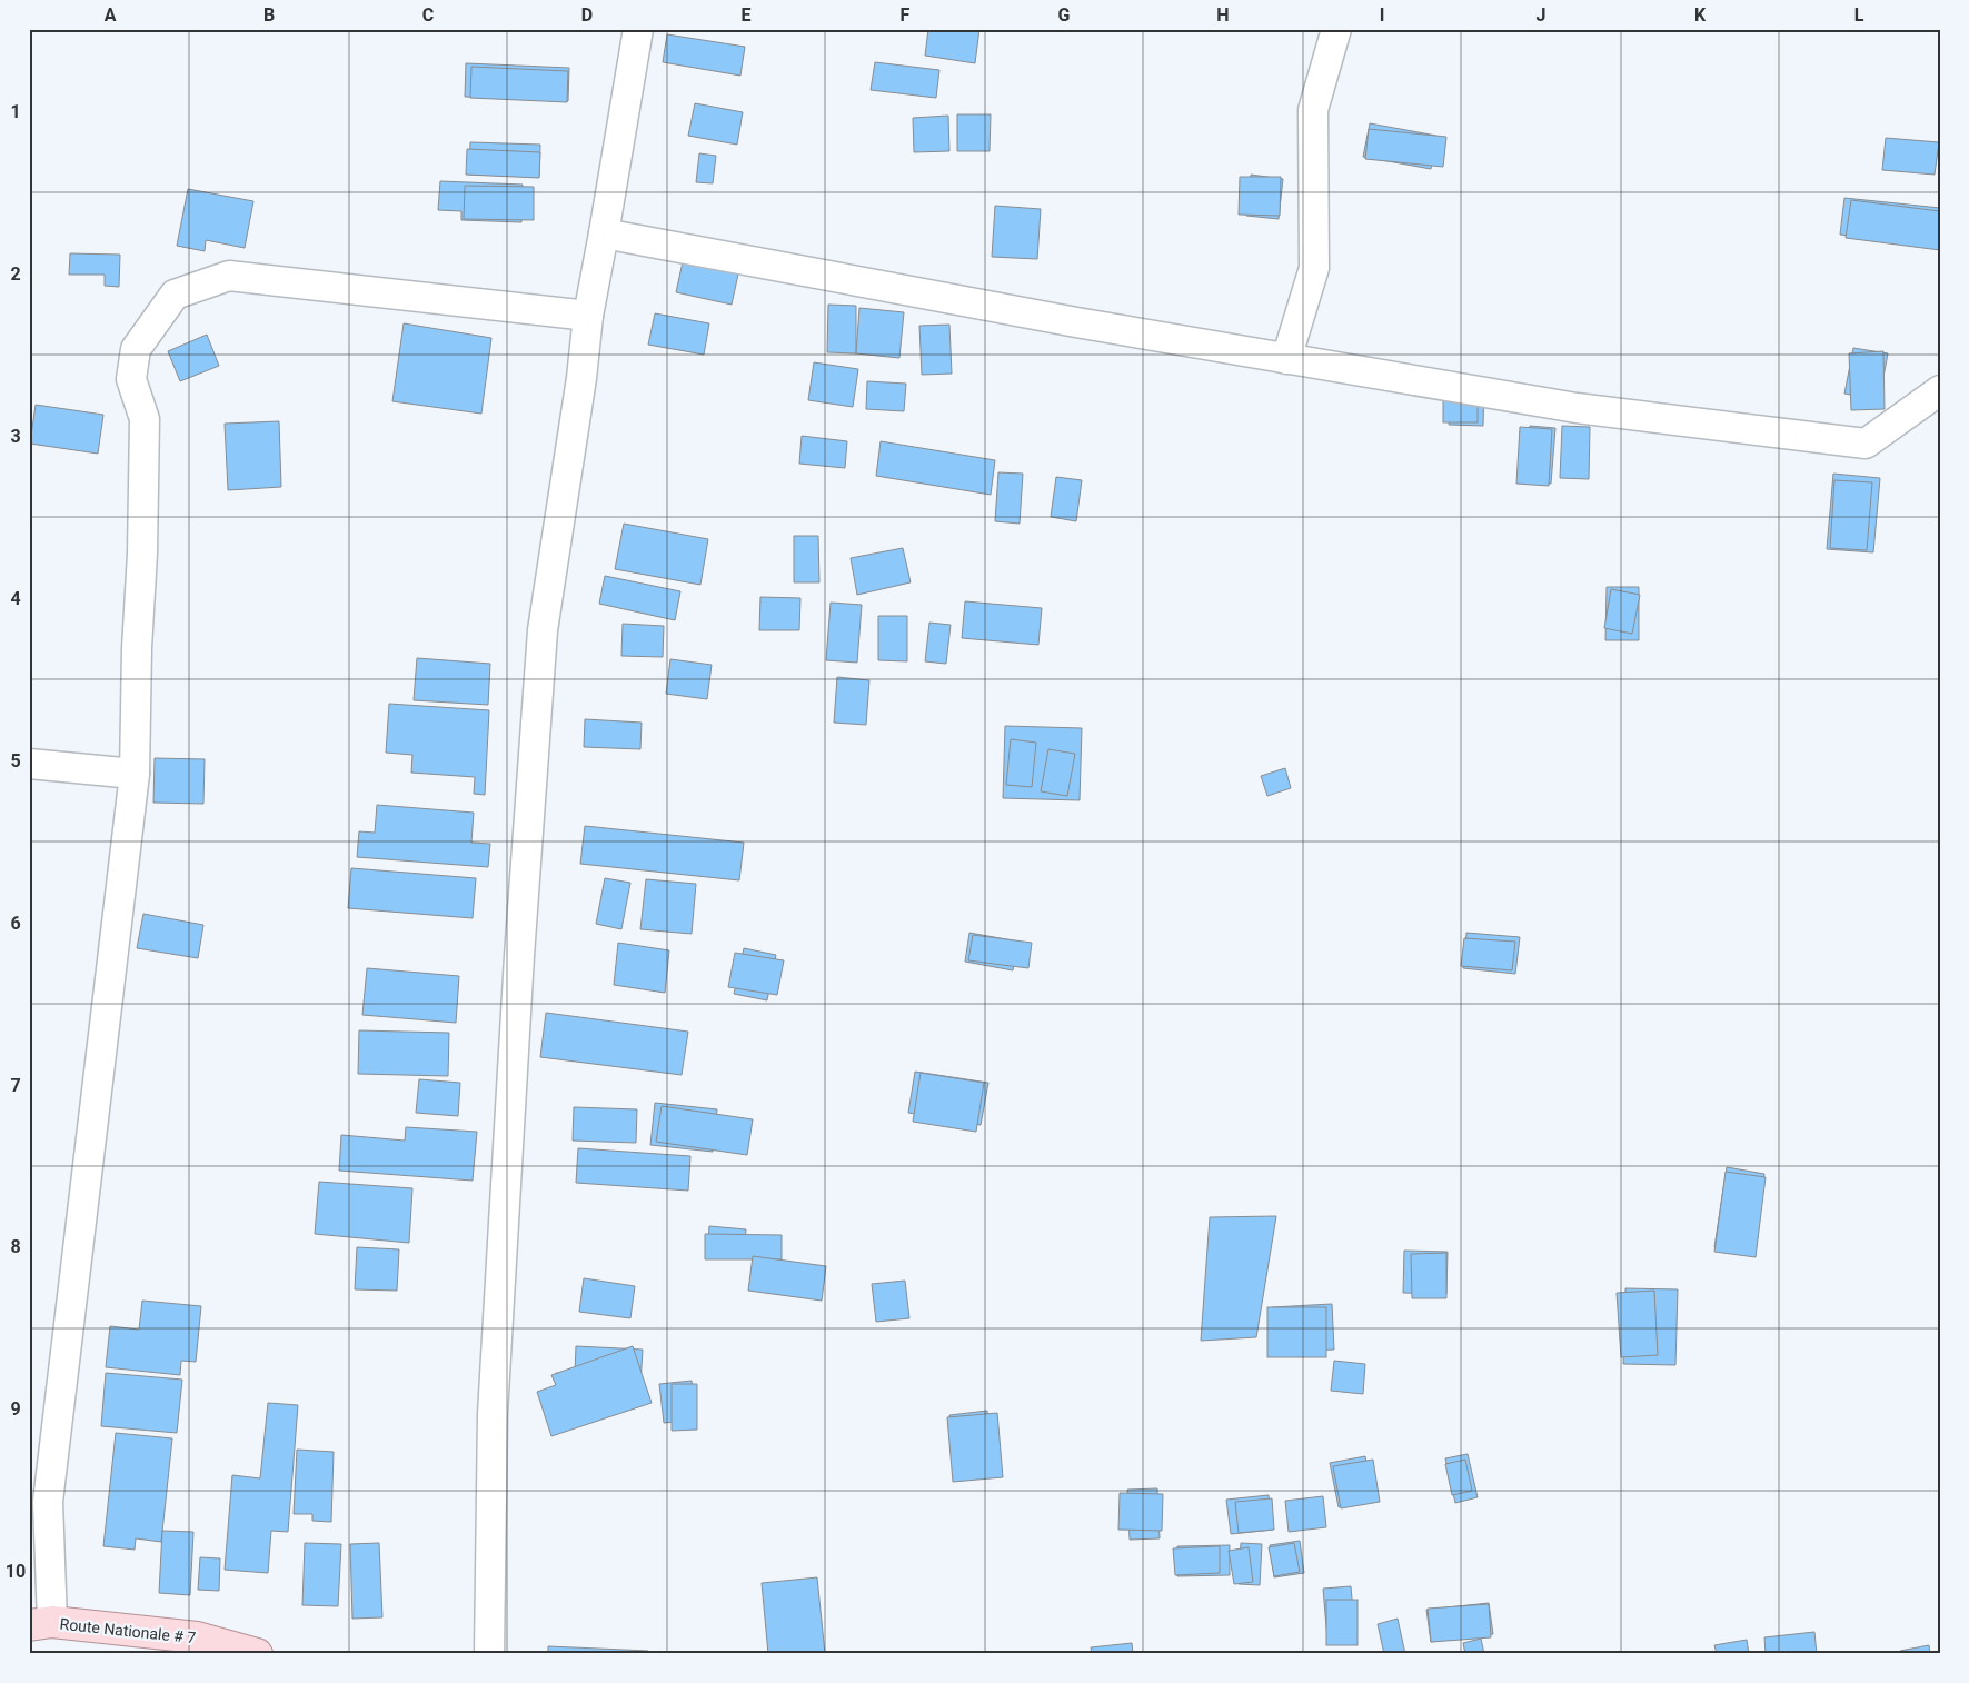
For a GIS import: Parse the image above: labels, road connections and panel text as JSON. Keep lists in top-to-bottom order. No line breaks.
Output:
{"streets":{"main road":["Route Nationale # 7"]},"grid":{"columns":["A","B","C","D","E","F","G","H","I","J","K","L"],"rows":["1","2","3","4","5","6","7","8","9","10"]}}
